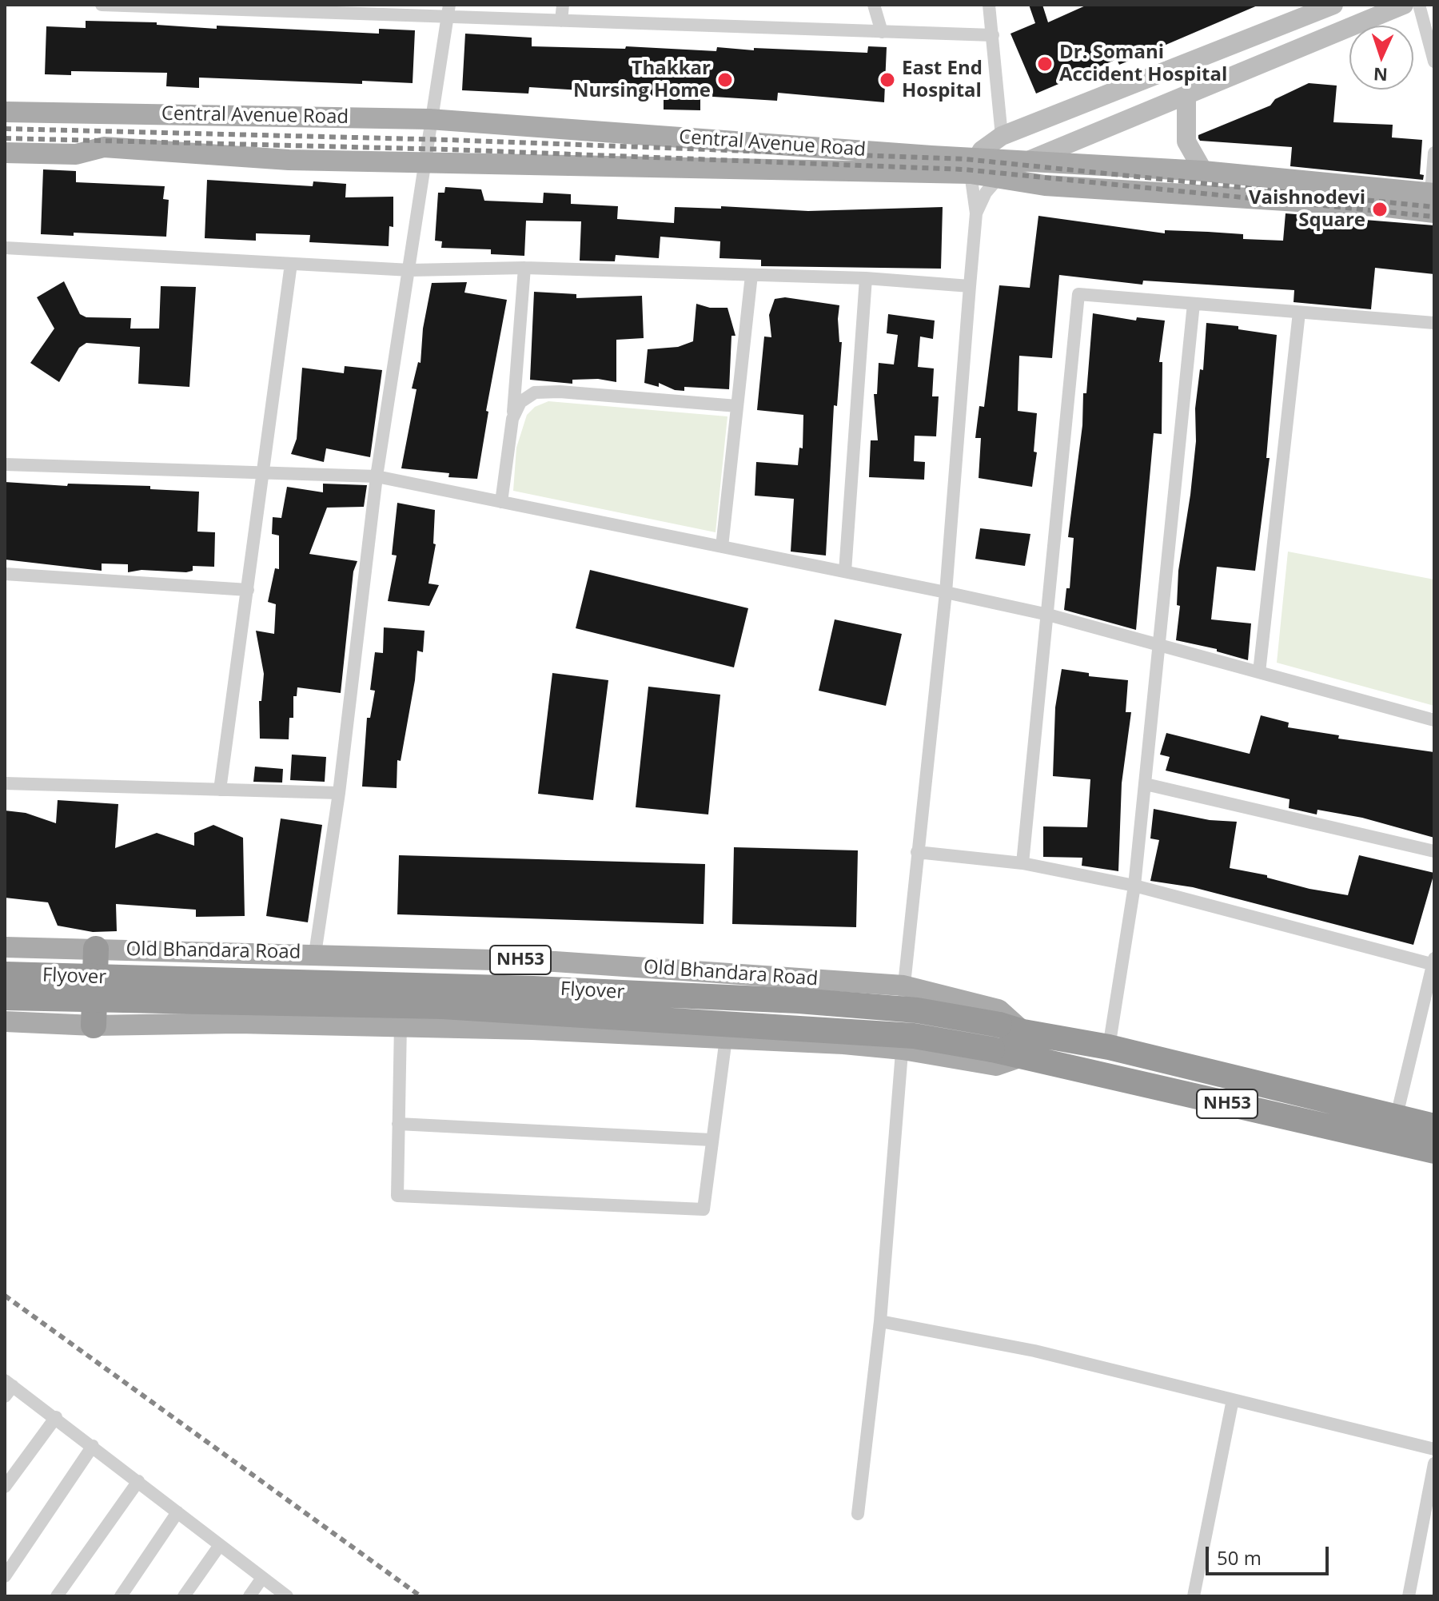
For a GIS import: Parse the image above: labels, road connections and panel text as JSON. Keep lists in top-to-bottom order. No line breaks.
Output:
{"streets":{"highway":["NH53","Flyover"],"main road":["Central Avenue Road","Old Bhandara Road"]},"crossings":[["Old Bhandara Road","NH53"],["Old Bhandara Road","Flyover"],["NH53","Flyover"]],"places":["Dr. Somani Accident Hospital","Thakkar Nursing Home","East End Hospital","Vaishnodevi Square"],"scale_bar":"50 m","north":"bottom"}
